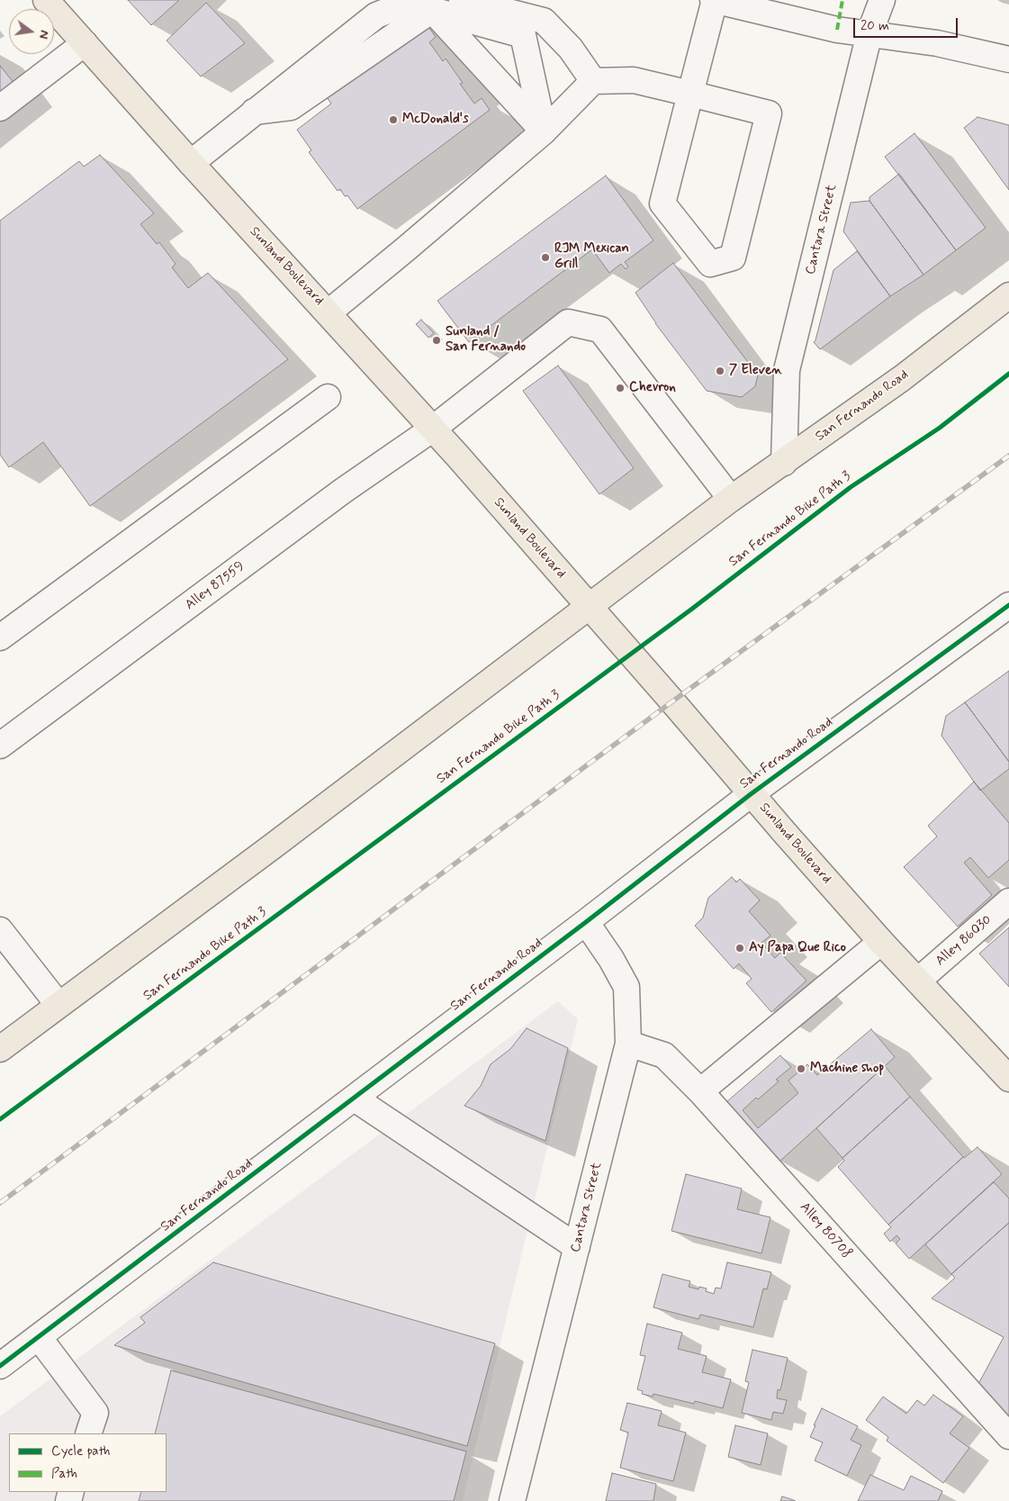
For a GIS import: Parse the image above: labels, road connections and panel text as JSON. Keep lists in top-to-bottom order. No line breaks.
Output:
{"streets":{"main road":["Sunland Boulevard","San Fernando Road"],"street":["Cantara Street","Alley 87559","Alley 86030","Alley 80708"],"cycle path":["San Fernando Bike Path 3"]},"crossings":[["Cantara Street","San Fernando Road"],["Cantara Street","Alley 80708"],["Sunland Boulevard","San Fernando Road"],["Sunland Boulevard","Alley 87559"],["Sunland Boulevard","Alley 86030"],["San Fernando Road","Alley 87559"]],"places":["McDonald's","RJM Mexican Grill","Sunland / San Fernando","7 Eleven","Chevron","Ay Papa Que Rico","Machine shop"],"legend":["Cycle path","Path"],"scale_bar":"20 m","north":"right"}
